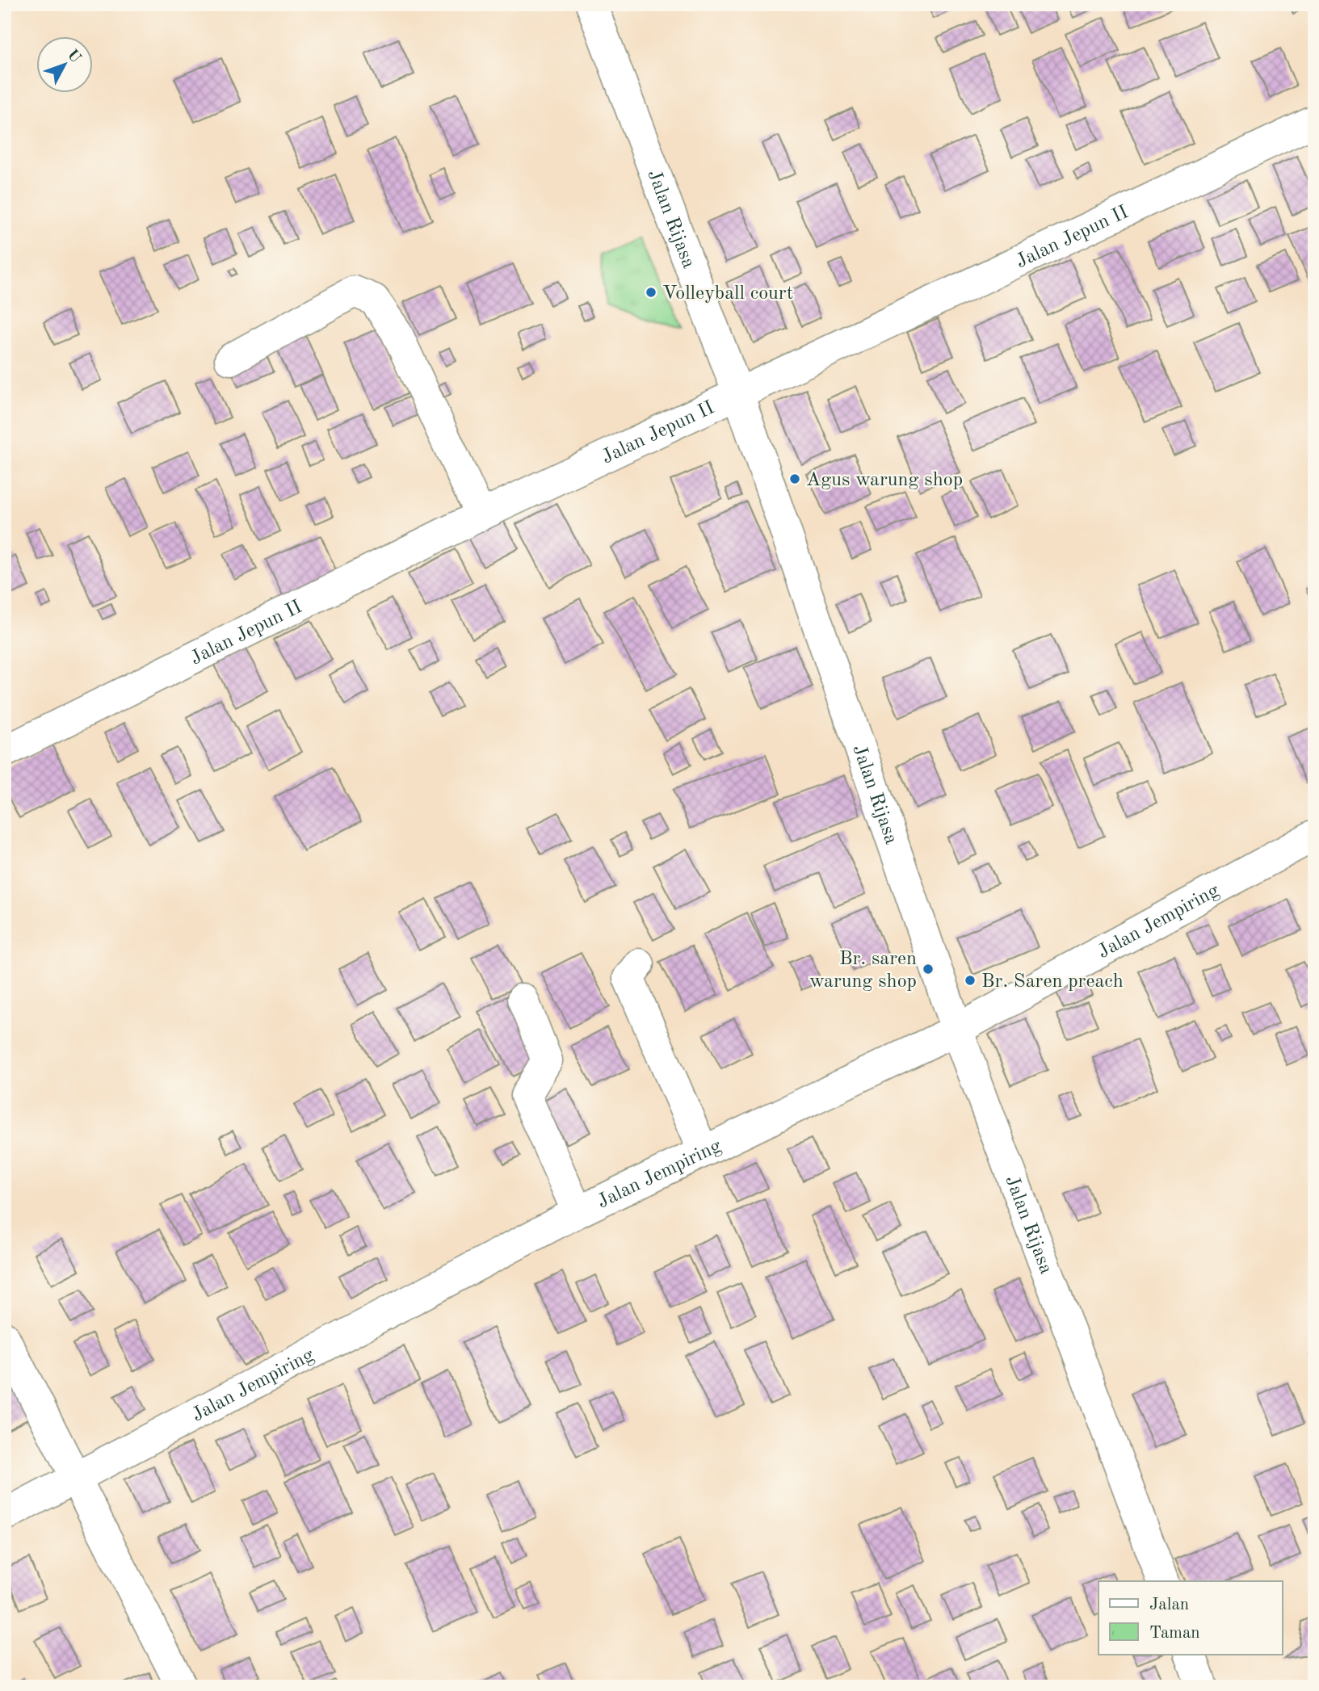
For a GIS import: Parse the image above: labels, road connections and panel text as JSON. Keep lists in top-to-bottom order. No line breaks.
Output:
{"streets":{"street":["Jalan Rijasa","Jalan Jepun II","Jalan Jempiring"]},"crossings":[["Jalan Rijasa","Jalan Jepun II"],["Jalan Rijasa","Jalan Jempiring"]],"places":["Volleyball court","Agus warung shop","Br. saren warung shop","Br. Saren preach"],"legend":["Jalan","Taman"],"north":"top right"}
